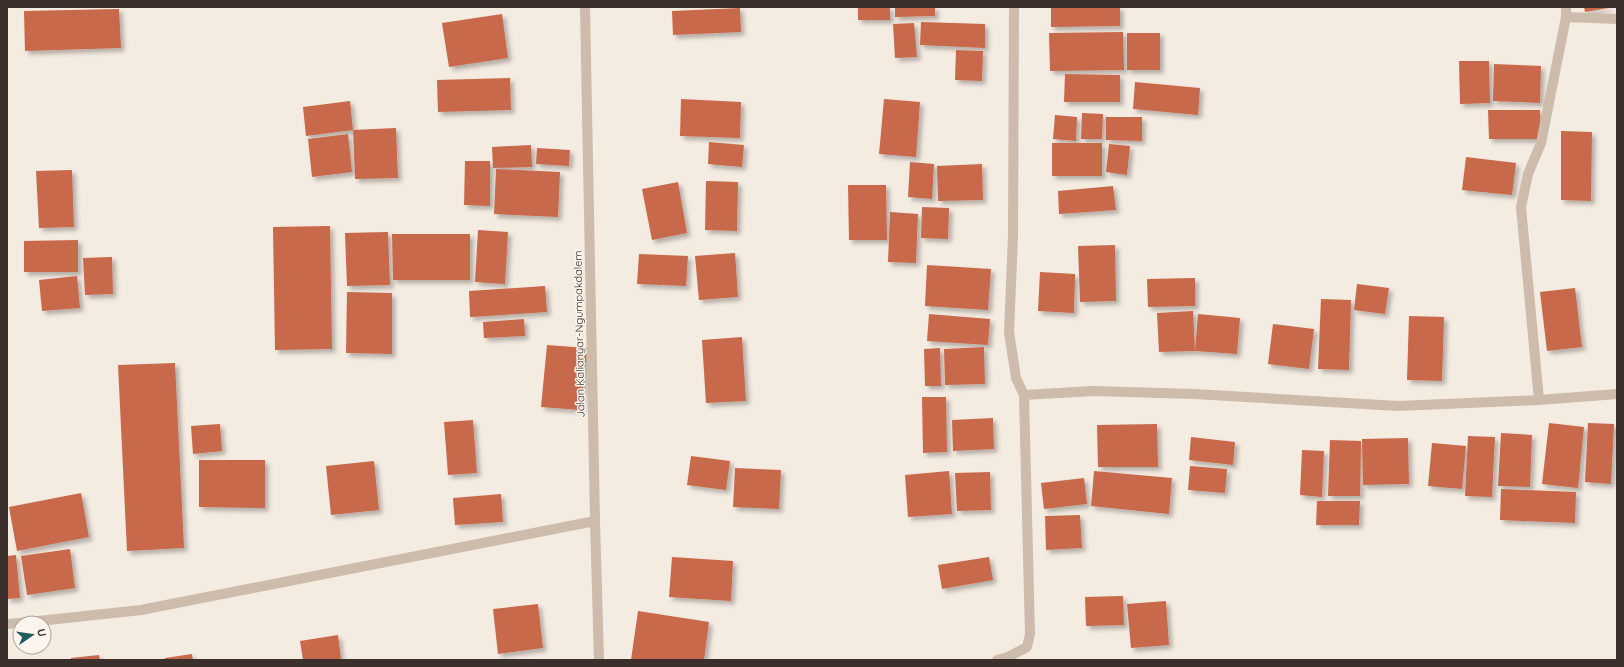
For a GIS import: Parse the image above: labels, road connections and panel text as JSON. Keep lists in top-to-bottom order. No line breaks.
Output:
{"streets":{"street":["Jalan Kalianyar-Ngumpakdalem"]},"north":"right"}
